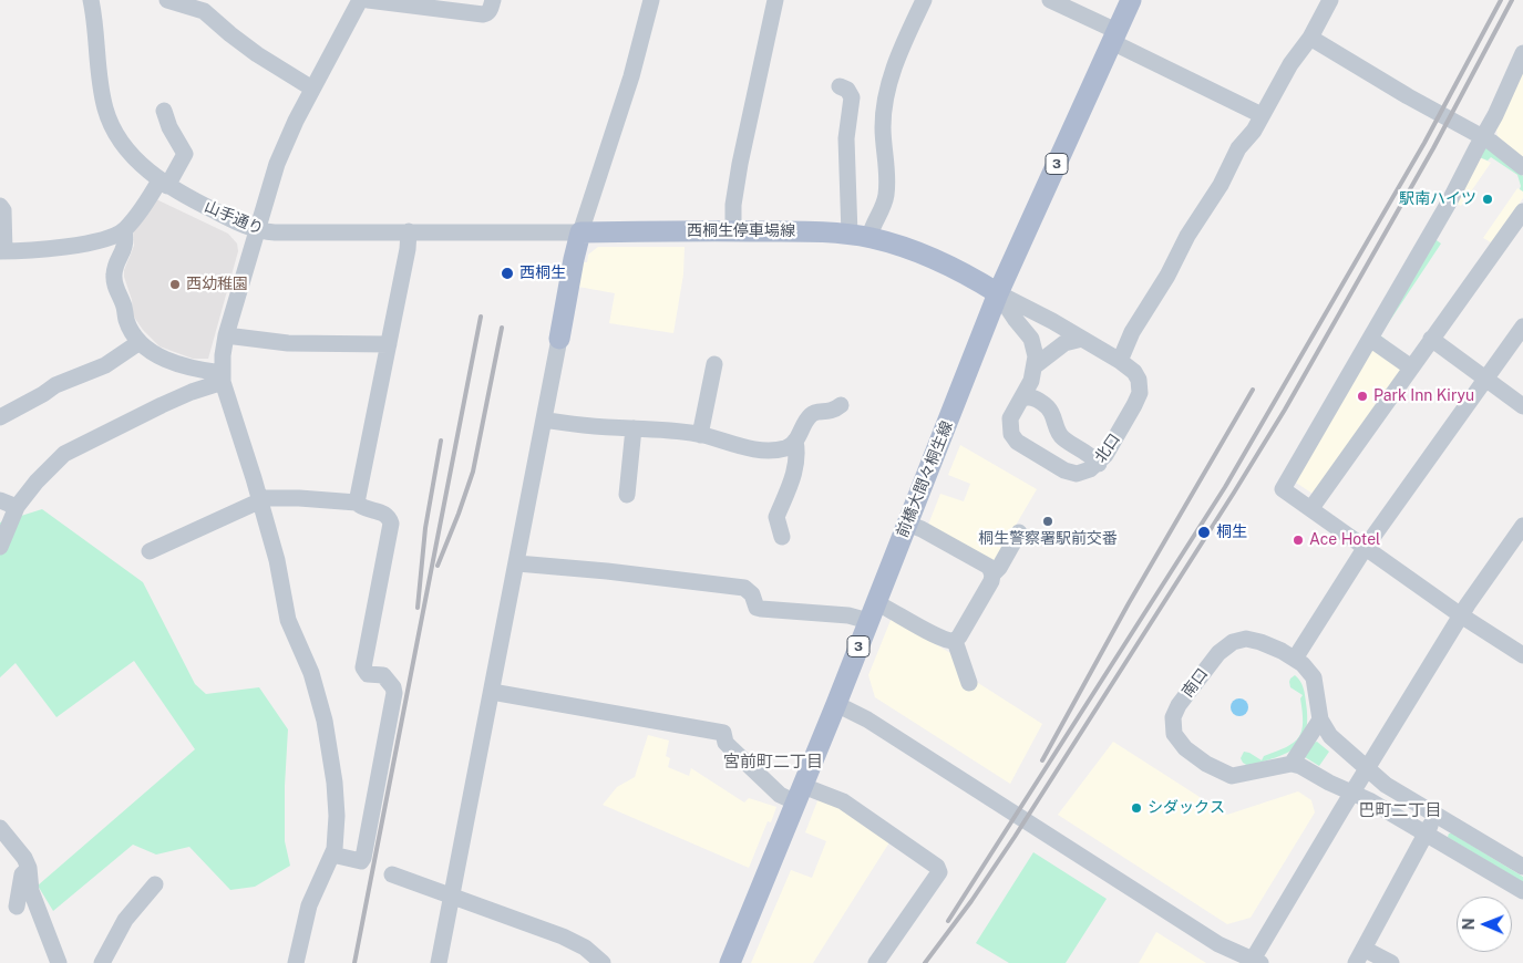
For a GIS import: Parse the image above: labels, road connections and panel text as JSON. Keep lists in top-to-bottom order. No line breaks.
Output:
{"streets":{"main road":["3","西桐生停車場線","前橋大間々桐生線"],"street":["山手通り","北口","南口"]},"crossings":[["山手通り","西桐生停車場線"],["西桐生停車場線","北口"],["西桐生停車場線","前橋大間々桐生線"],["北口","前橋大間々桐生線"]],"districts":["宮前町二丁目","巴町二丁目"],"places":["駅南ハイツ","西桐生","西幼稚園","Park Inn Kiryu","桐生警察署駅前交番","桐生","Ace Hotel","シダックス"],"north":"left"}
